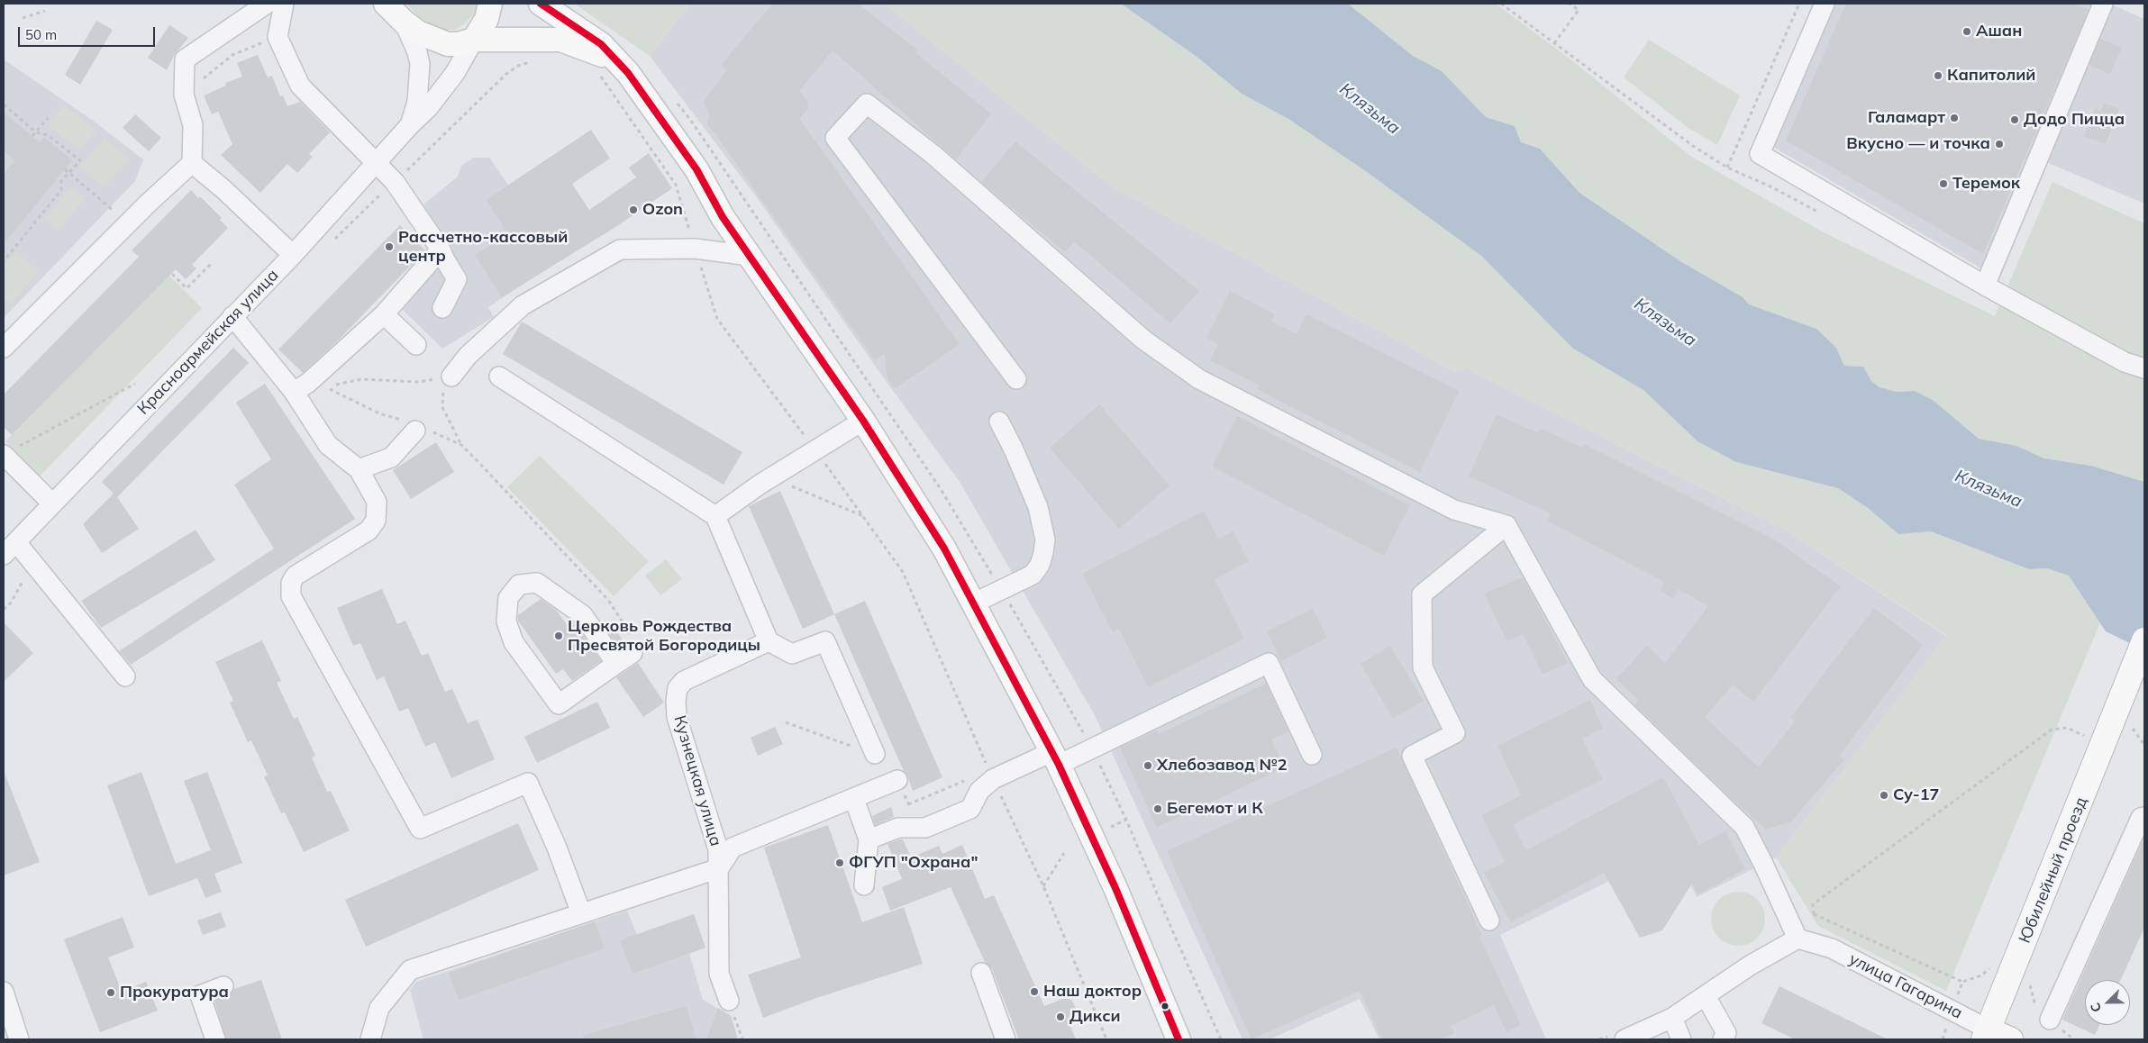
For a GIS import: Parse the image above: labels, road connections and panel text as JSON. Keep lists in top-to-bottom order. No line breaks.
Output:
{"streets":{"highway":["Юбилейный проезд"],"main road":["улица Гагарина"],"street":["Красноармейская улица","Кузнецкая улица"]},"crossings":[["Юбилейный проезд","улица Гагарина"]],"water":["Клязьма"],"places":["Ашан","Капитолий","Галамарт","Додо Пицца","Вкусно — и точка","Теремок","Ozon","Рассчетно-кассовый центр","Церковь Рождества Пресвятой Богородицы","Хлебозавод №2","Су-17","Бегемот и К","ФГУП \"Охрана\"","Наш доктор","Прокуратура","Дикси"],"scale_bar":"50 m","north":"bottom left"}
